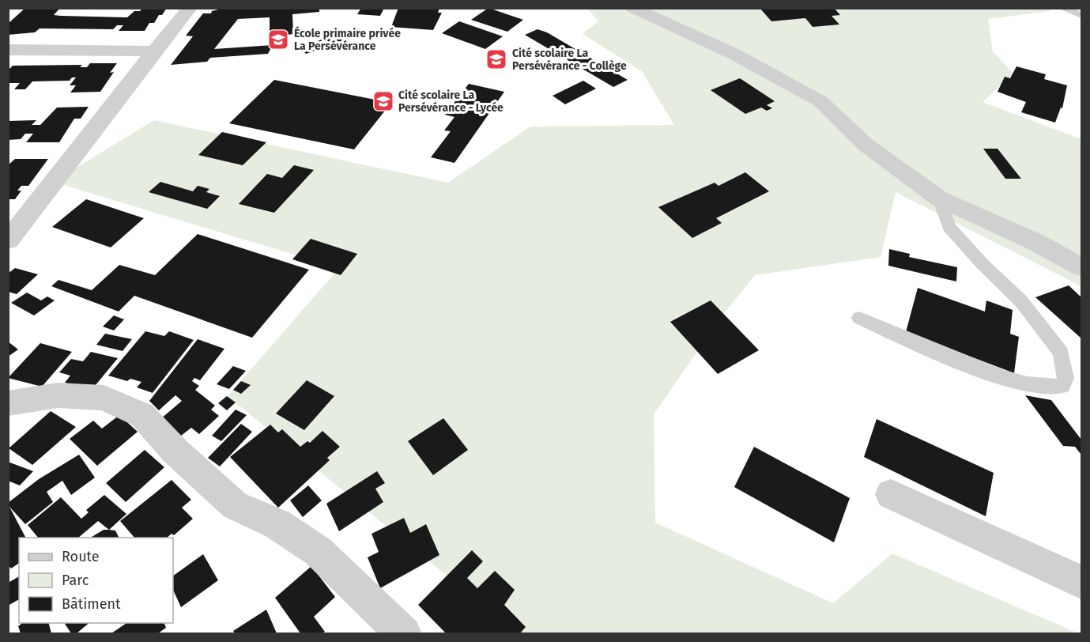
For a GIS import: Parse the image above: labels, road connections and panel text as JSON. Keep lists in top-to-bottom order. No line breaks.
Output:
{"places":{"school or university":["École primaire privée La Persévérance","Cité scolaire La Persévérance - Collège","Cité scolaire La Persévérance - Lycée"]},"legend":["Route","Parc","Bâtiment"]}
